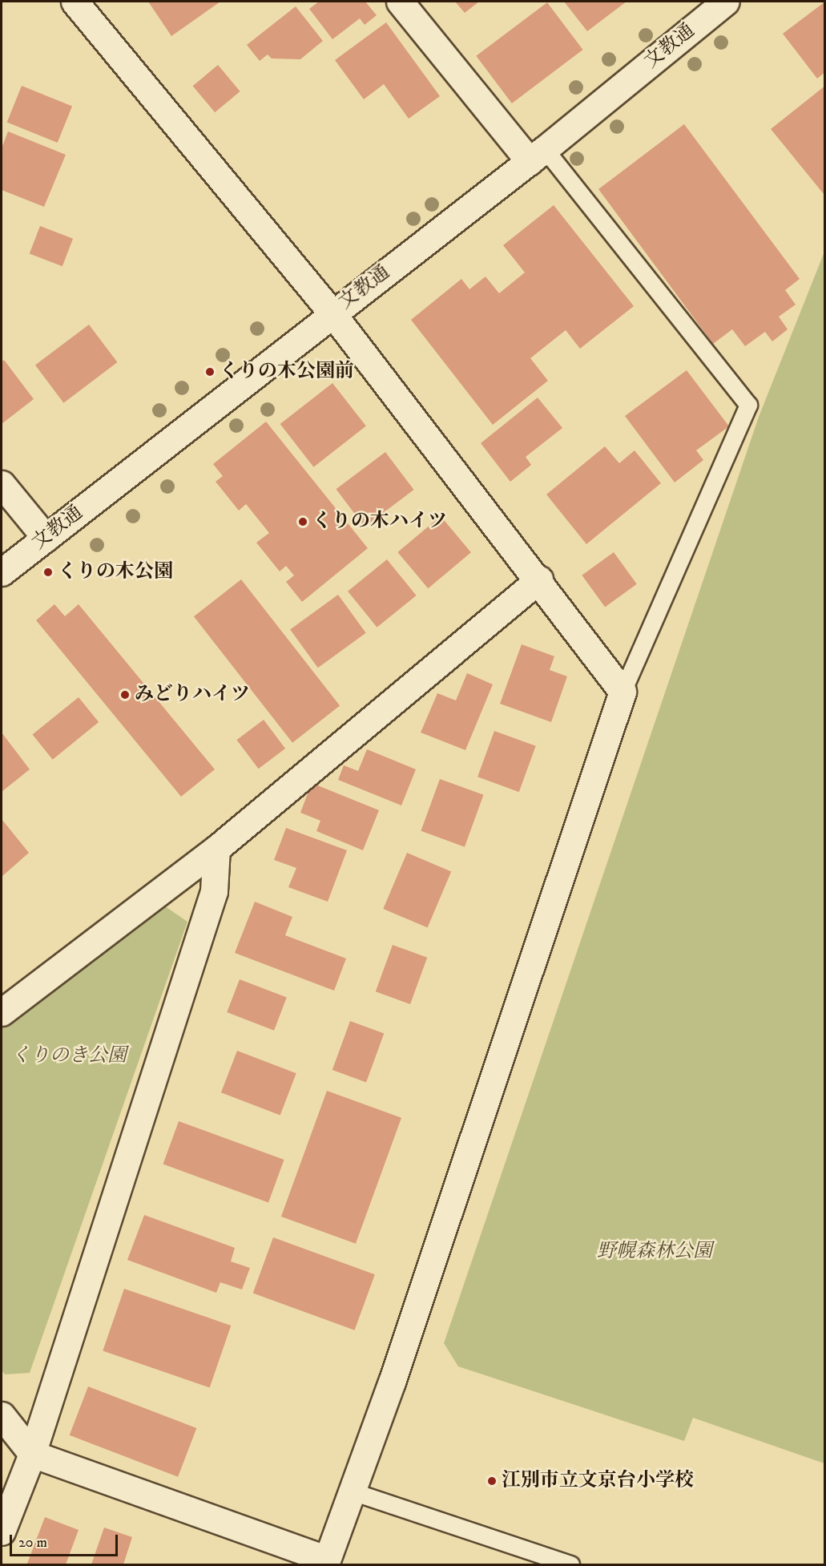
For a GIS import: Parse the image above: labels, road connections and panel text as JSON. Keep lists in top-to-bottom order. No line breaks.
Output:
{"streets":{"street":["文教通"]},"parks":["くりのき公園","野幌森林公園"],"places":["くりの木公園前","くりの木ハイツ","くりの木公園","みどりハイツ","江別市立文京台小学校"],"scale_bar":"20 m"}
